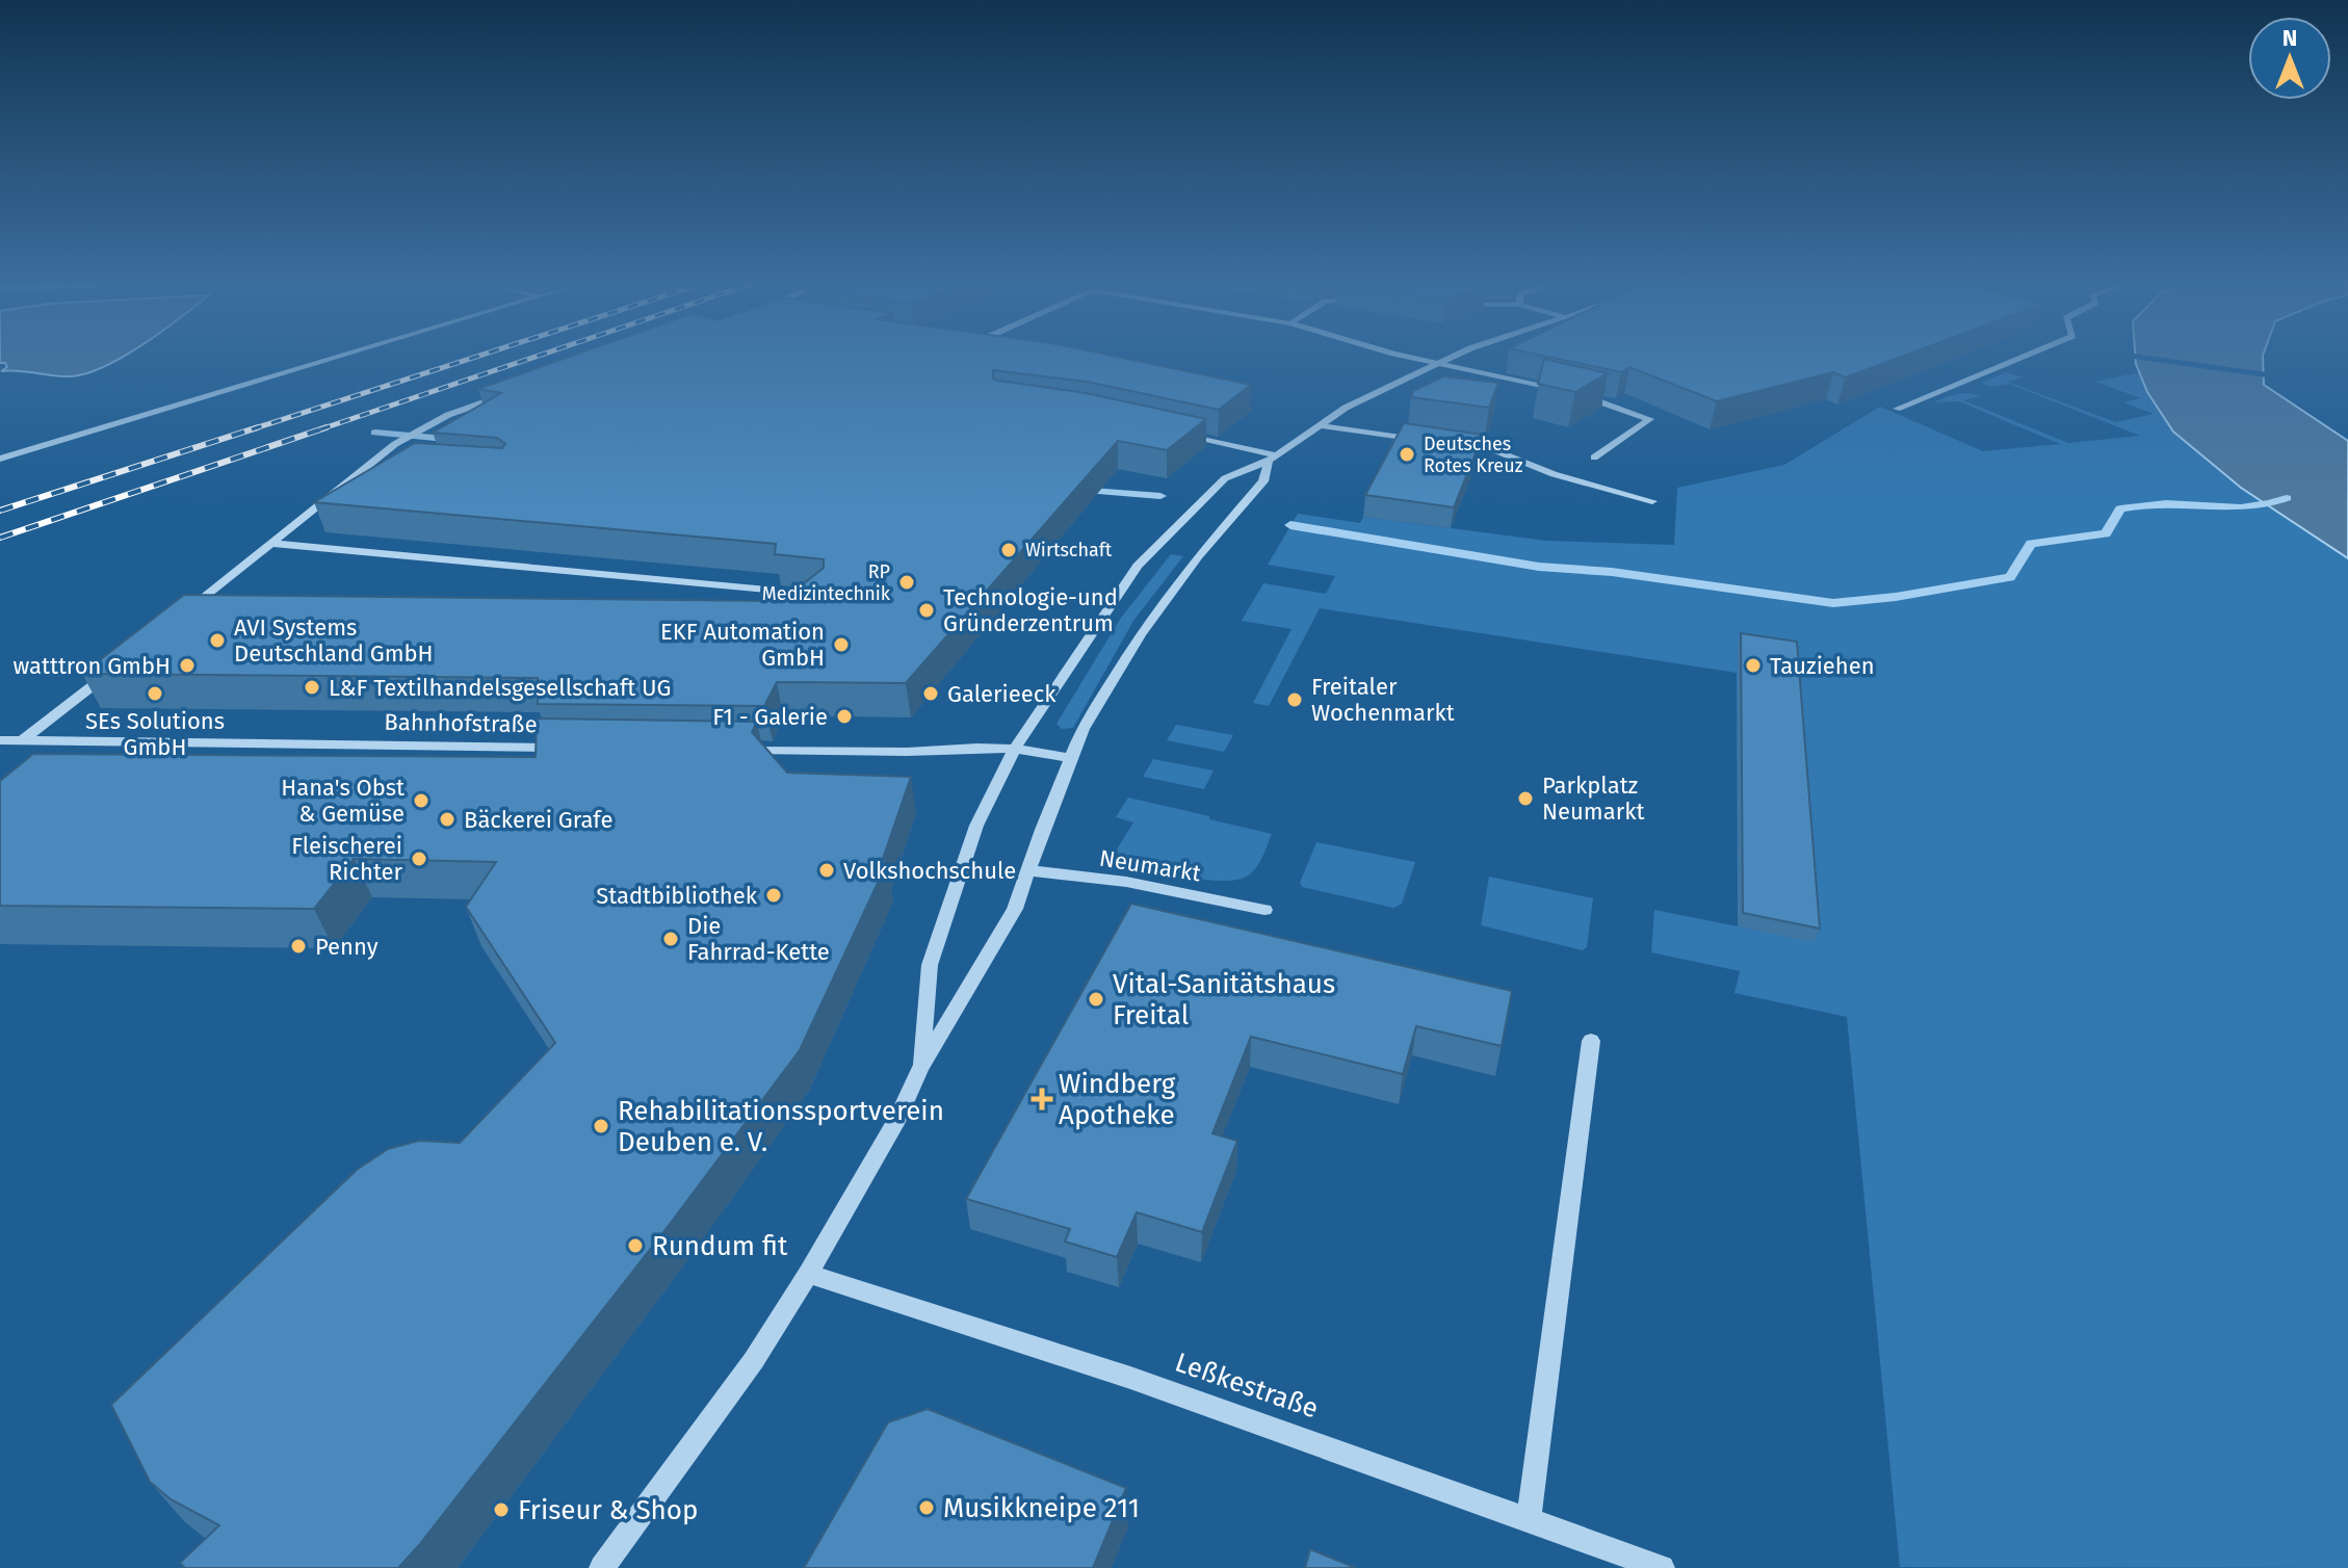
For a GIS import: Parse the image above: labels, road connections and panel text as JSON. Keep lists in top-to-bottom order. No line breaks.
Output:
{"streets":{"street":["Bahnhofstraße","Neumarkt","Leßkestraße"]},"places":{"other":["Deutsches Rotes Kreuz","Wirtschaft","RP Medizintechnik","Technologie-und Gründerzentrum","AVI Systems Deutschland GmbH","EKF Automation GmbH","watttron GmbH","Tauziehen","L&F Textilhandelsgesellschaft UG","SEs Solutions GmbH","Galerieeck","Freitaler Wochenmarkt","F1 - Galerie","Parkplatz Neumarkt","Hana's Obst & Gemüse","Bäckerei Grafe","Fleischerei Richter","Volkshochschule","Stadtbibliothek","Die Fahrrad-Kette","Penny","Vital-Sanitätshaus Freital","Rehabilitationssportverein Deuben e. V.","Rundum fit","Musikkneipe 211","Friseur & Shop"],"health":["Windberg Apotheke"]},"north":"top"}
